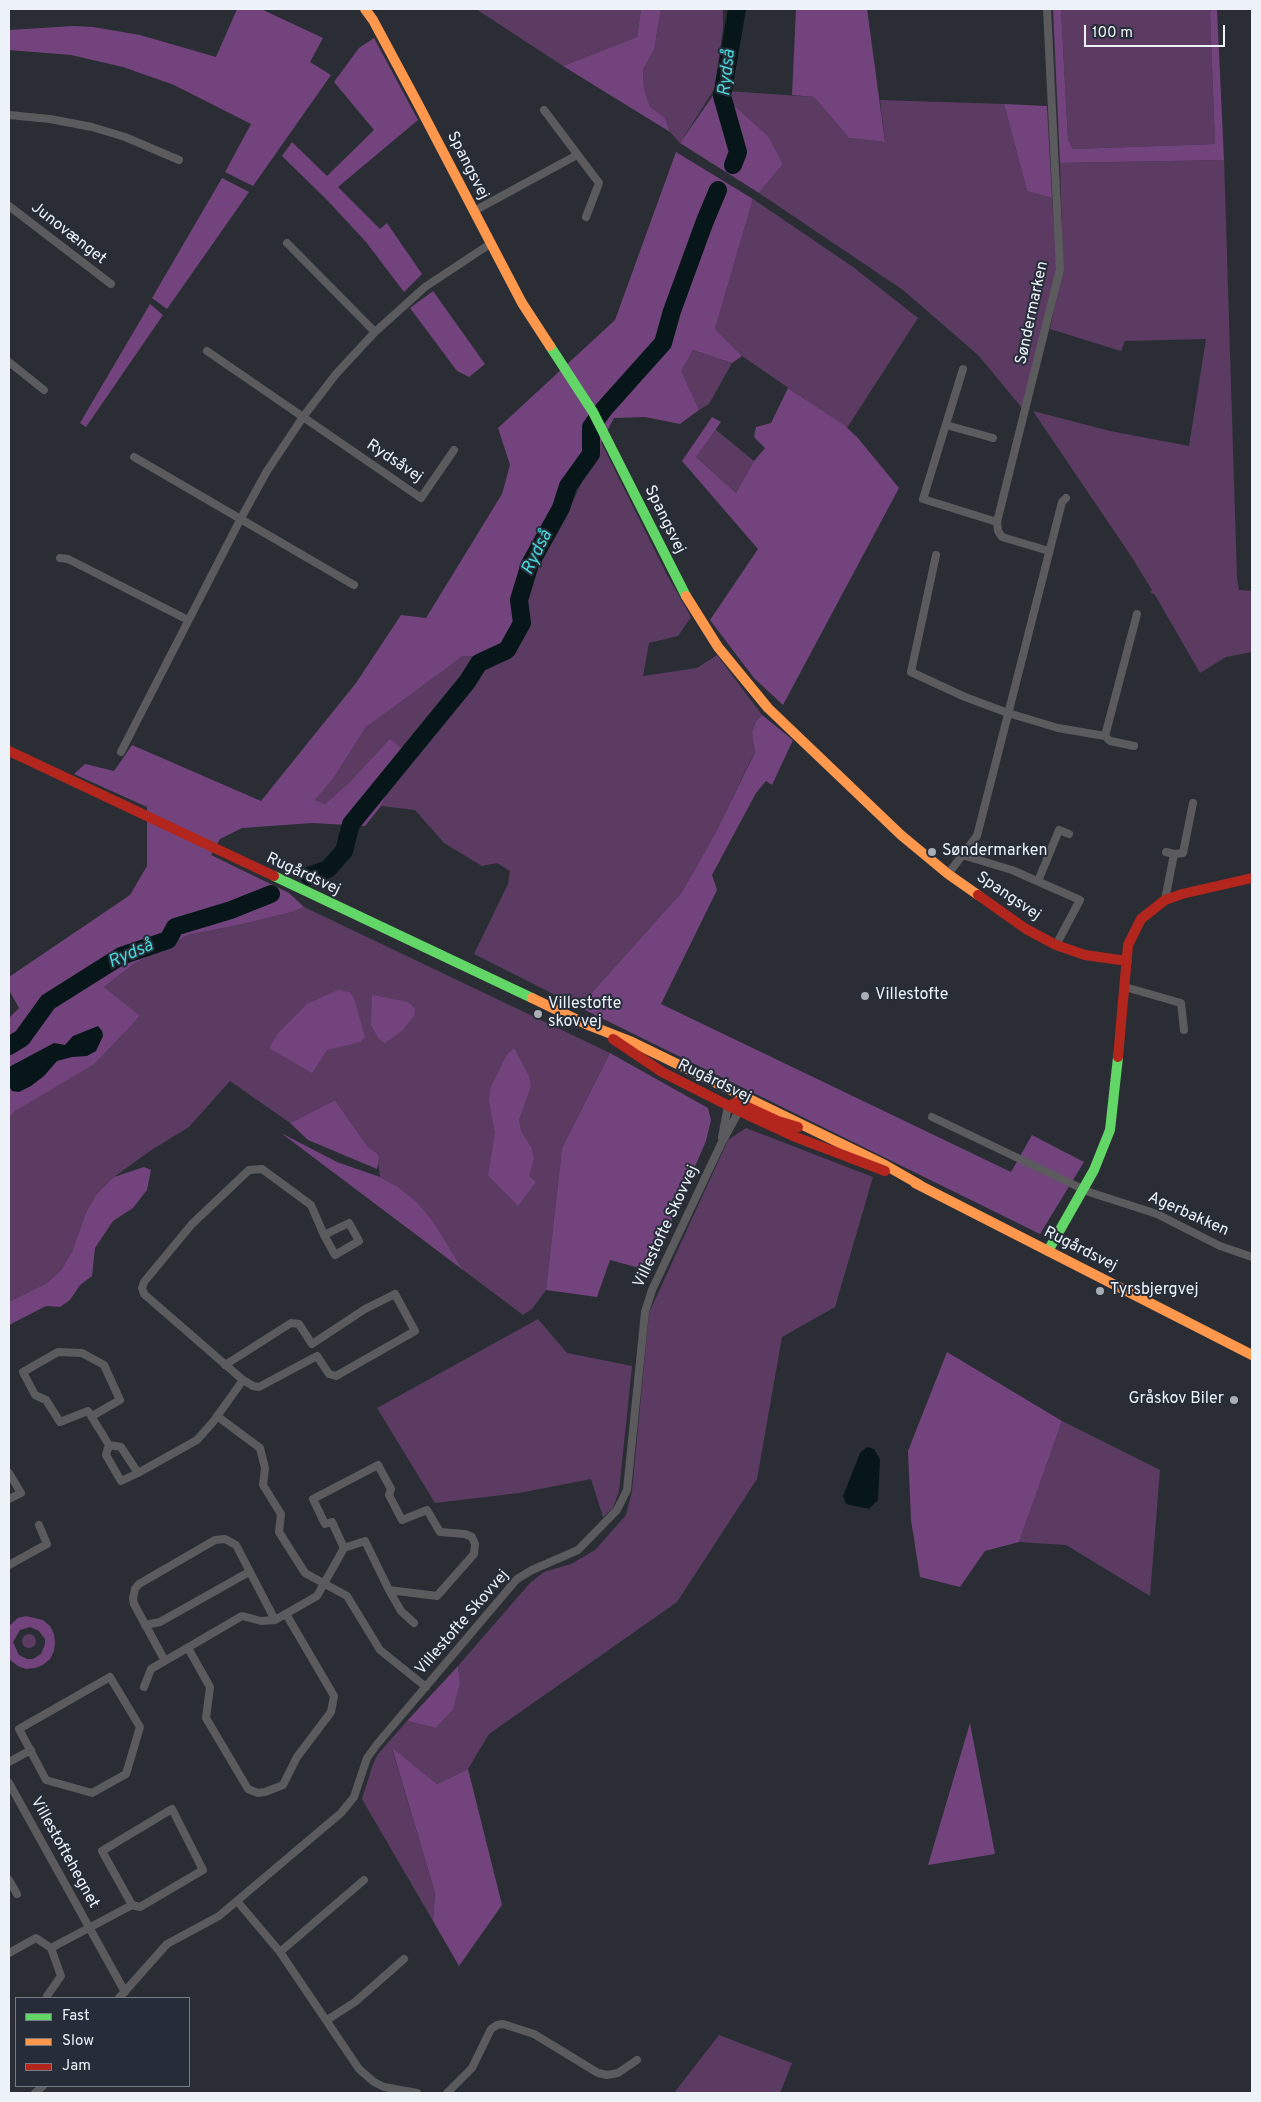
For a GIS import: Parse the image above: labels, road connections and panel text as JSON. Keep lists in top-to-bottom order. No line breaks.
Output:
{"streets":{"main road":["Spangsvej","Rugårdsvej"],"street":["Junovænget","Søndermarken","Rydsåvej","Agerbakken","Villestofte Skovvej","Villestoftehegnet"]},"crossings":[["Rugårdsvej","Villestofte Skovvej"],["Villestofte Skovvej","Villestoftehegnet"]],"water":["Rydså"],"places":["Søndermarken","Villestofte","Villestofte skovvej","Tyrsbjergvej","Gråskov Biler"],"legend":["Fast","Slow","Jam"],"scale_bar":"100 m"}
